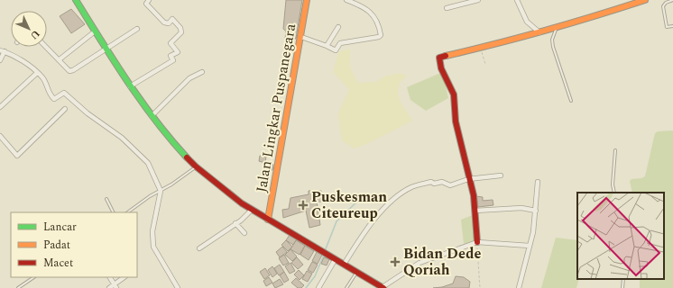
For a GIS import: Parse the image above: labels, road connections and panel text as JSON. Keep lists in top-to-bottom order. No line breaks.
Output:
{"streets":{"main road":["Jalan Lingkar Puspanegara"]},"places":{"health":["Puskesman Citeureup","Bidan Dede Qoriah"]},"legend":["Lancar","Padat","Macet"],"north":"bottom right"}
